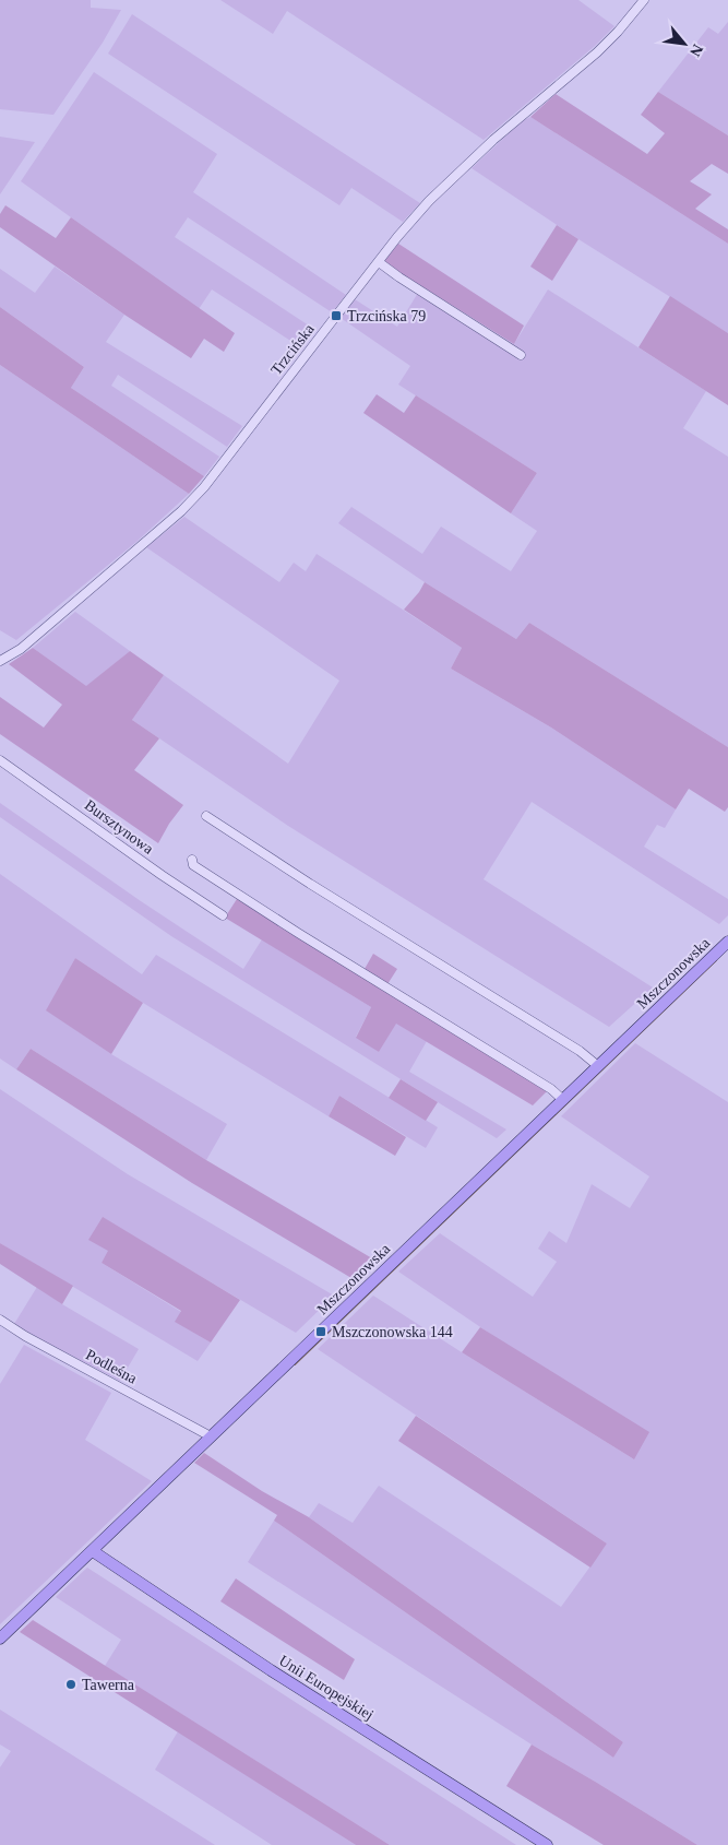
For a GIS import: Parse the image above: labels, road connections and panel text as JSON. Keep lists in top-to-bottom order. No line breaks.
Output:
{"streets":{"main road":["Mszczonowska","Unii Europejskiej"],"street":["Trzcińska","Bursztynowa","Podleśna"]},"crossings":[["Mszczonowska","Podleśna"],["Mszczonowska","Unii Europejskiej"]],"places":{"transit":["Trzcińska 79","Mszczonowska 144"],"other":["Tawerna"]},"north":"bottom right"}
